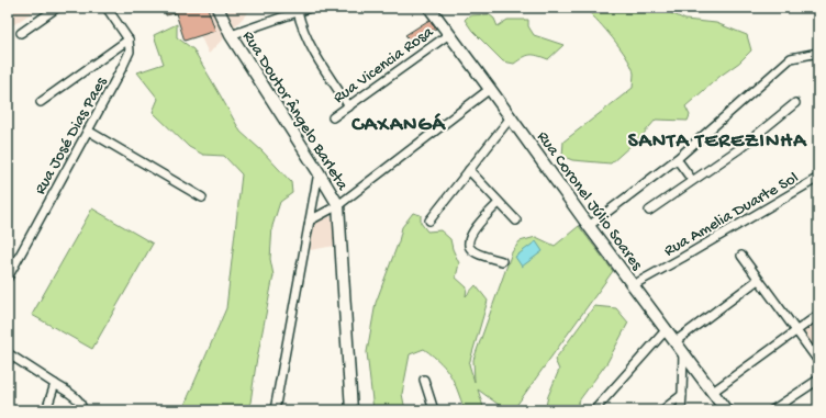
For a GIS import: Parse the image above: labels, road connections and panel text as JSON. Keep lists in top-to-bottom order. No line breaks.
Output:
{"streets":{"street":["Rua Vicencia Rosa","Rua Doutor Ângelo Barleta","Rua José Dias Paes","Rua Coronel Júlio Soares","Rua Amelia Duarte Sol"]},"crossings":[["Rua Vicencia Rosa","Rua Coronel Júlio Soares"],["Rua Coronel Júlio Soares","Rua Amelia Duarte Sol"]],"districts":["CAXANGÁ","SANTA TEREZINHA"]}
